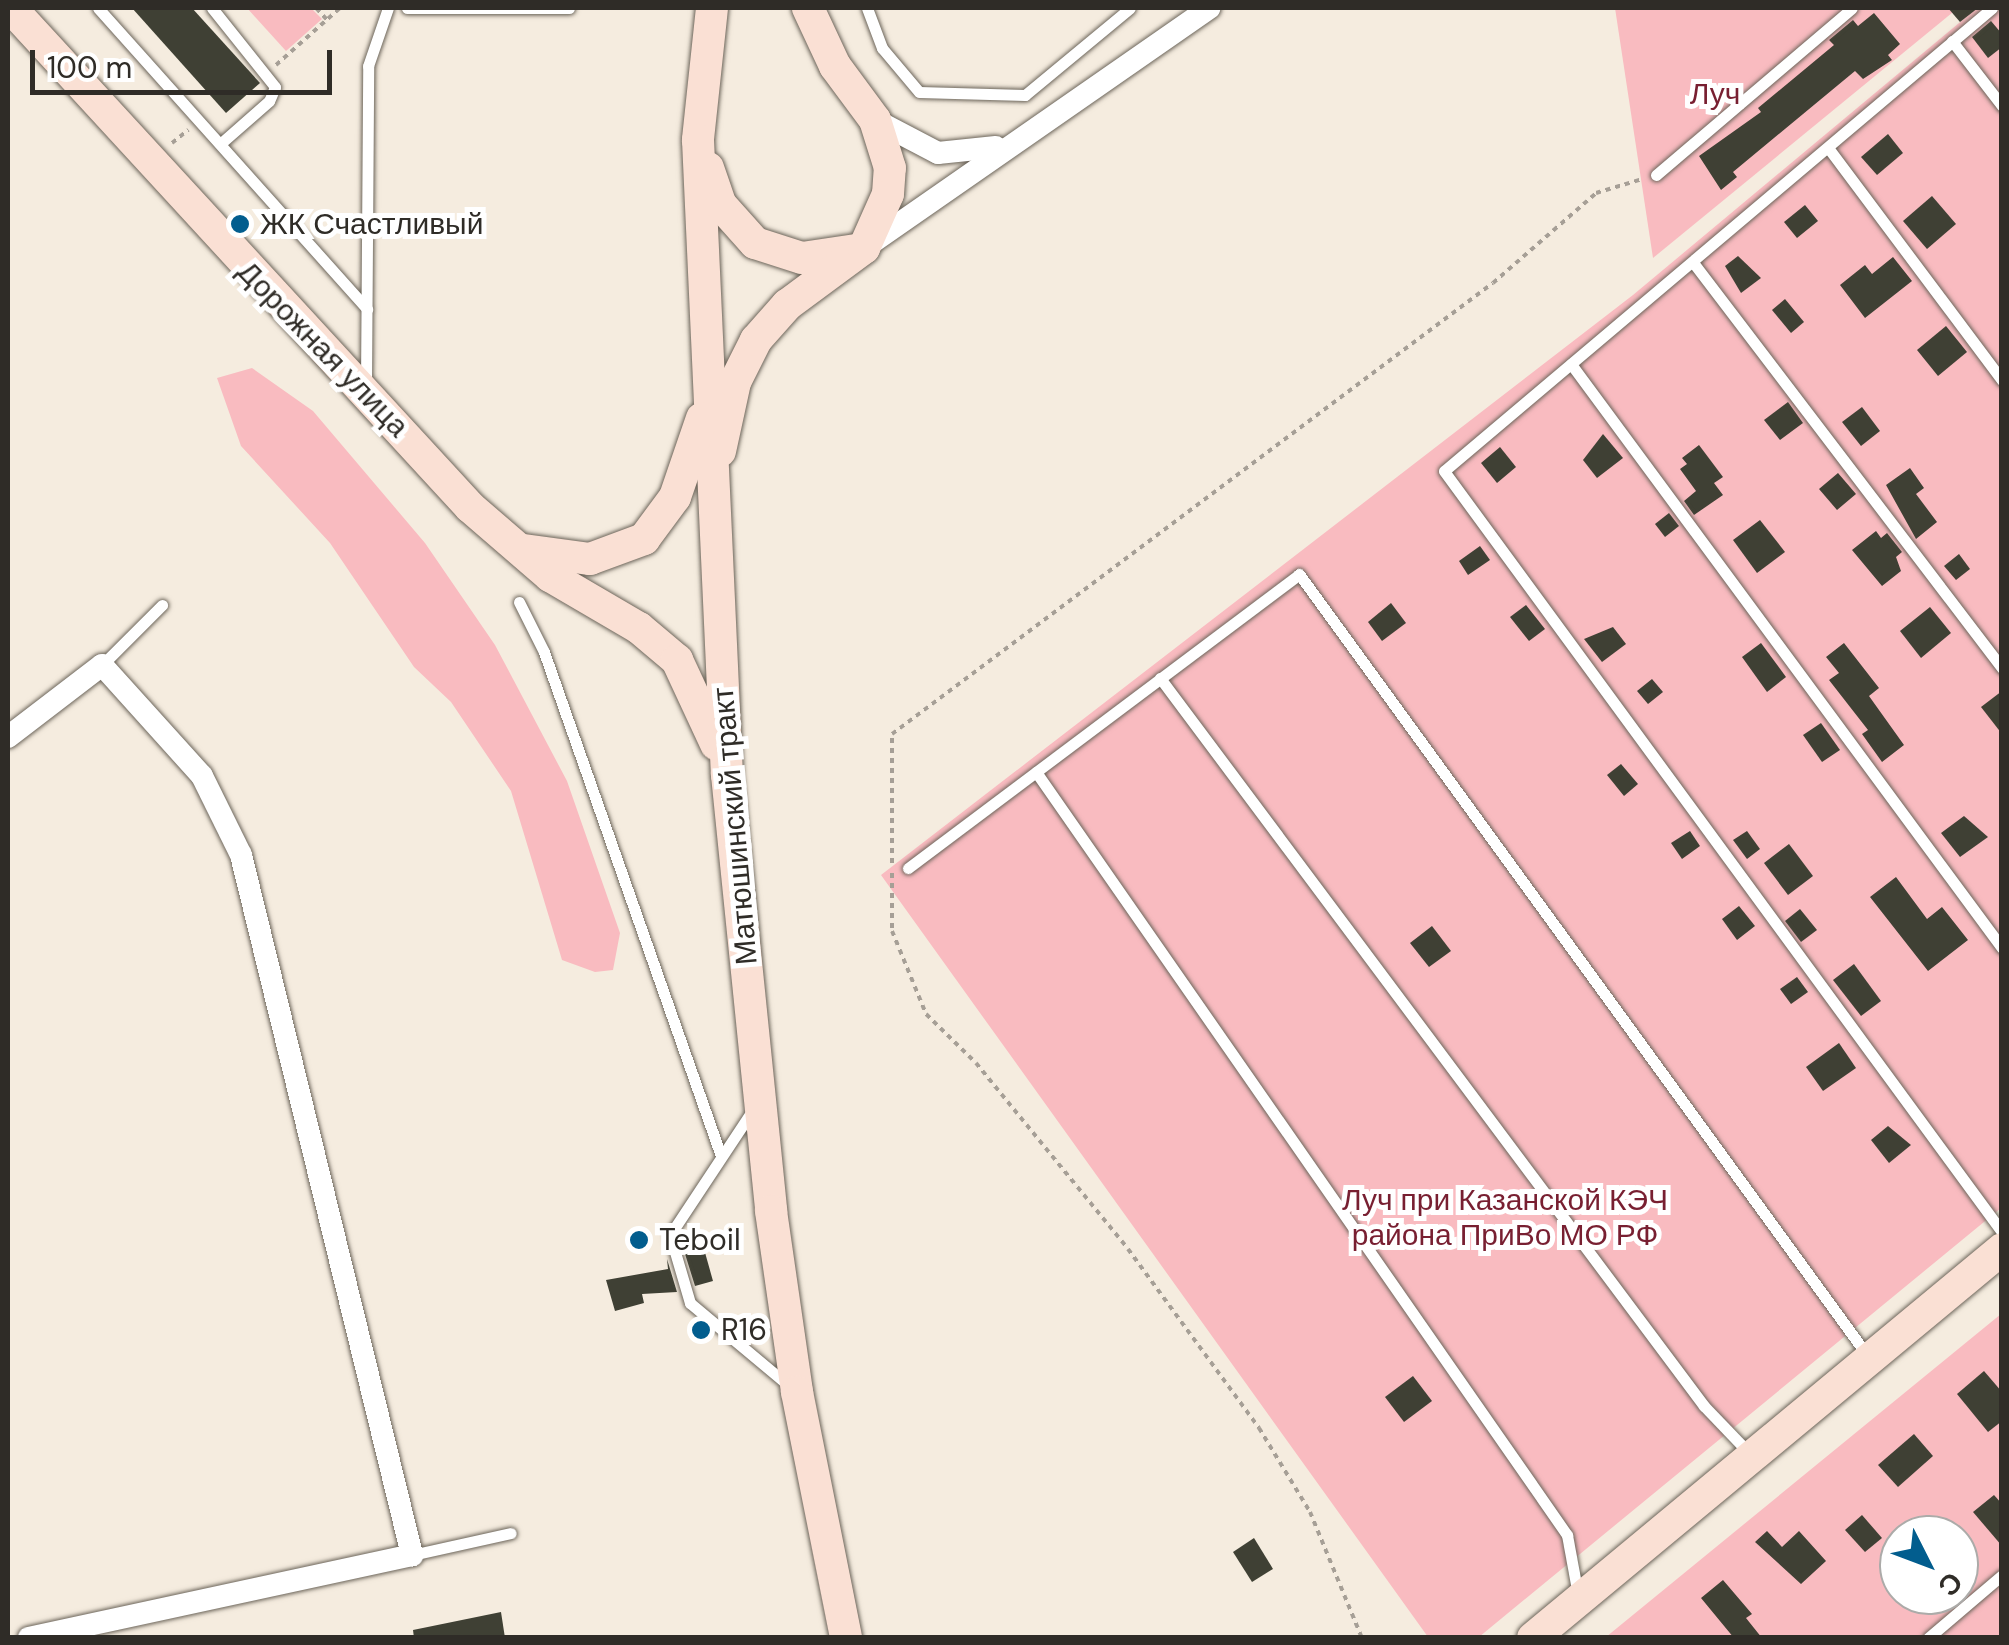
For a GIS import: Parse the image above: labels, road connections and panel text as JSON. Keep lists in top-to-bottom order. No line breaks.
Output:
{"streets":{"street":["Дорожная улица","Матюшинский тракт"]},"crossings":[["Дорожная улица","Матюшинский тракт"]],"parks":["Луч","Луч при Казанской КЭЧ района ПриВо МО РФ"],"places":["ЖК Счастливый","Teboil","R16"],"scale_bar":"100 m","north":"bottom right"}
